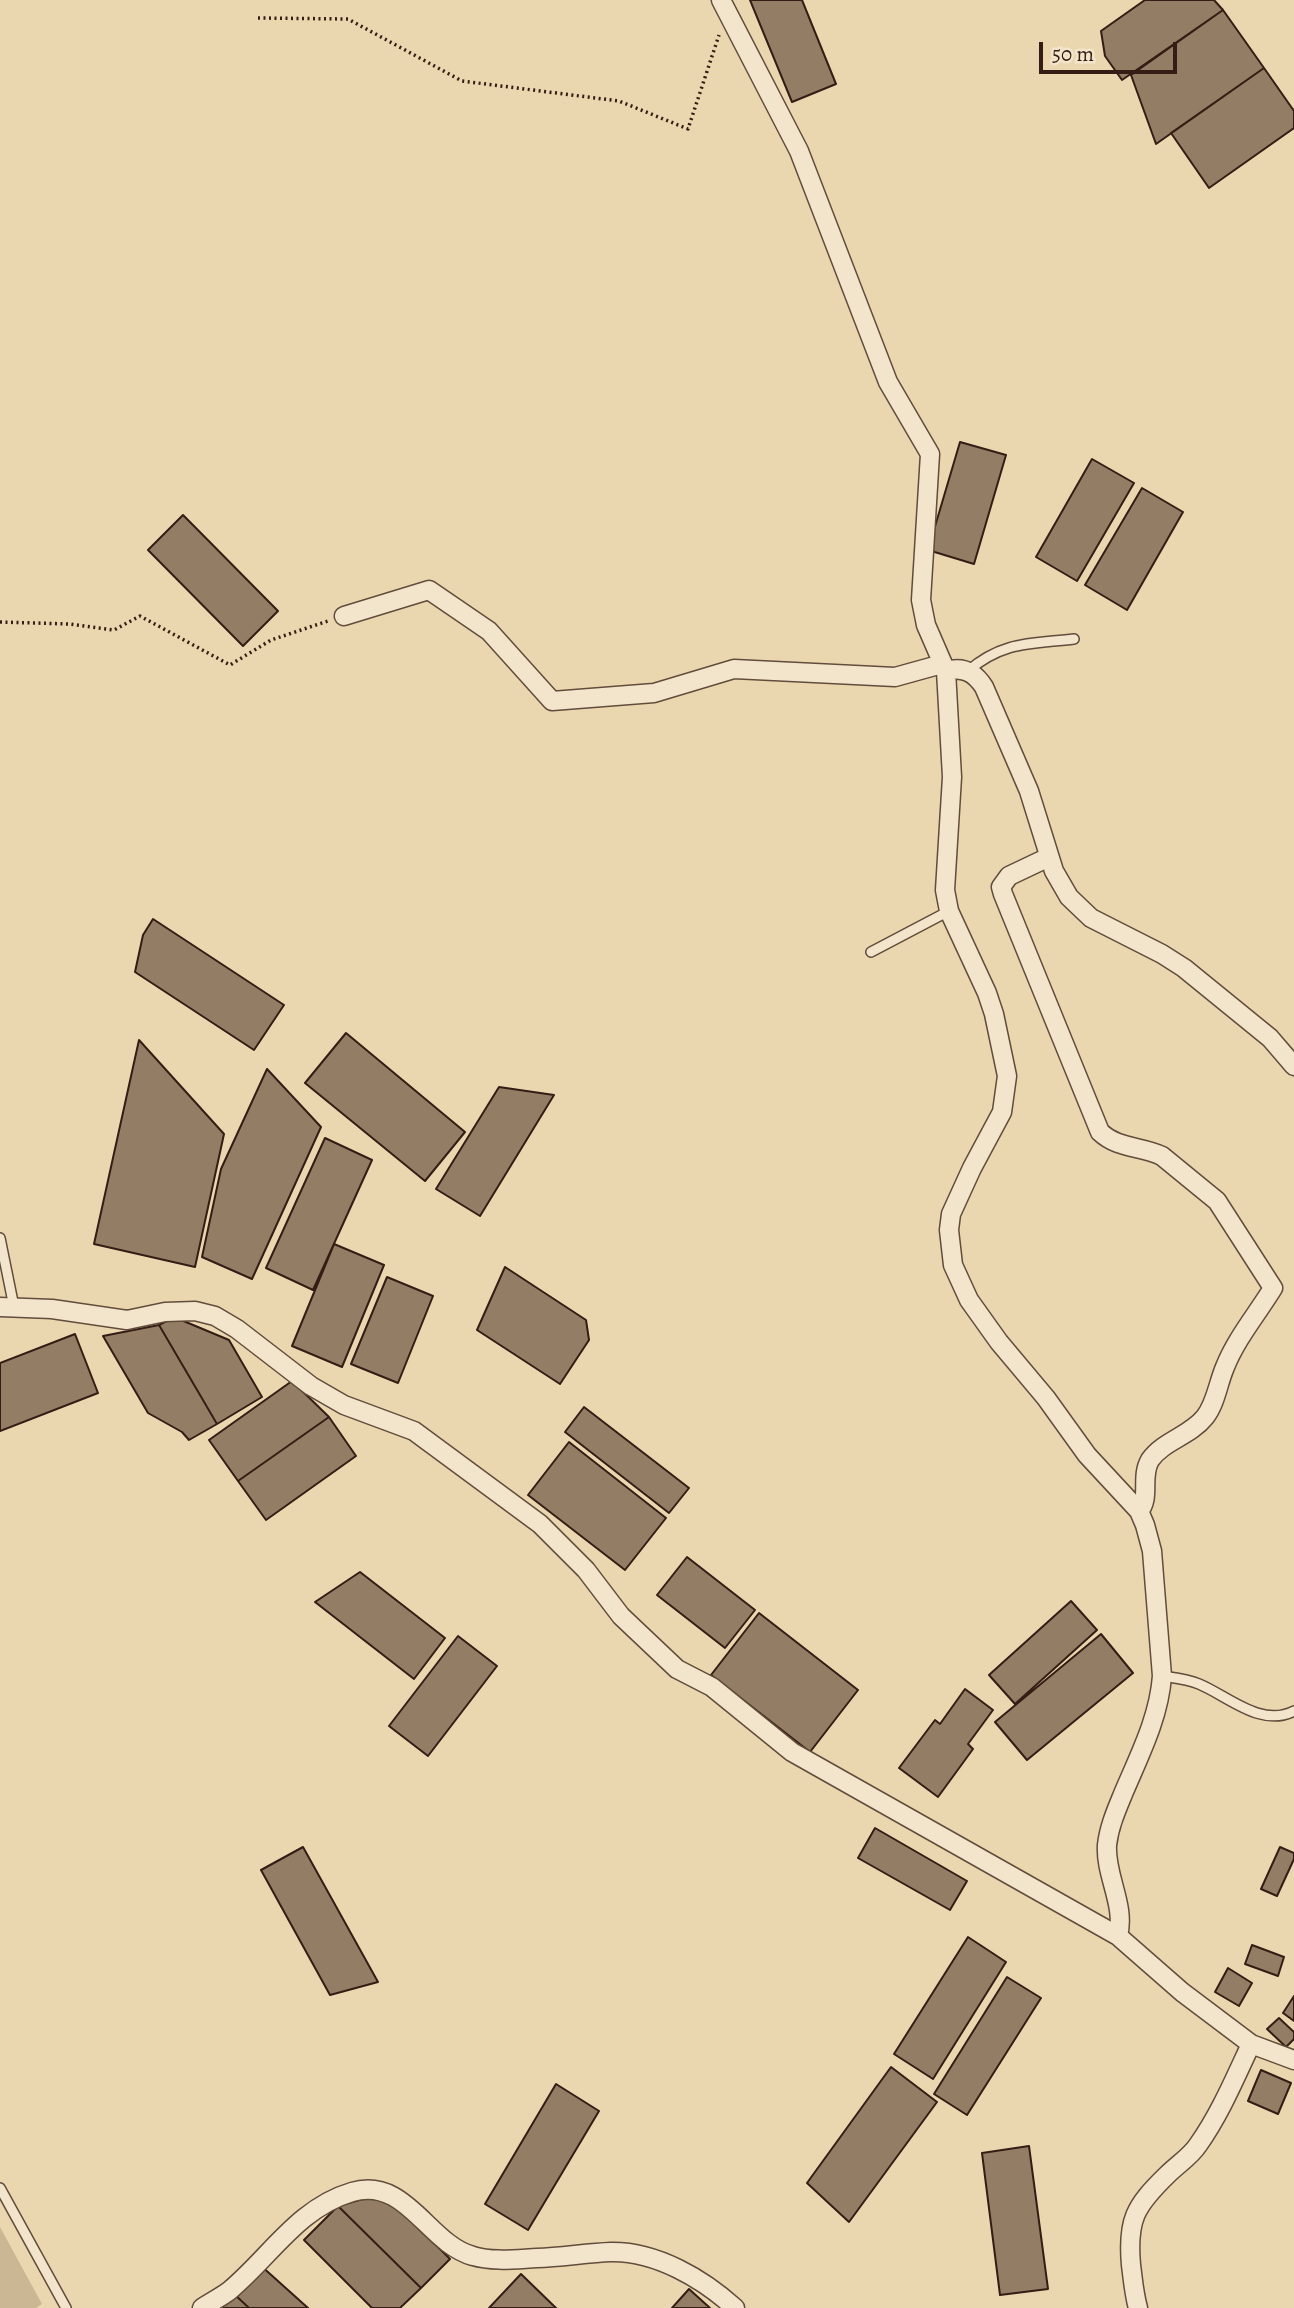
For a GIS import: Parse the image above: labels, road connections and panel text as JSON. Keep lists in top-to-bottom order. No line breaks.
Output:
{"scale_bar":"50 m"}
